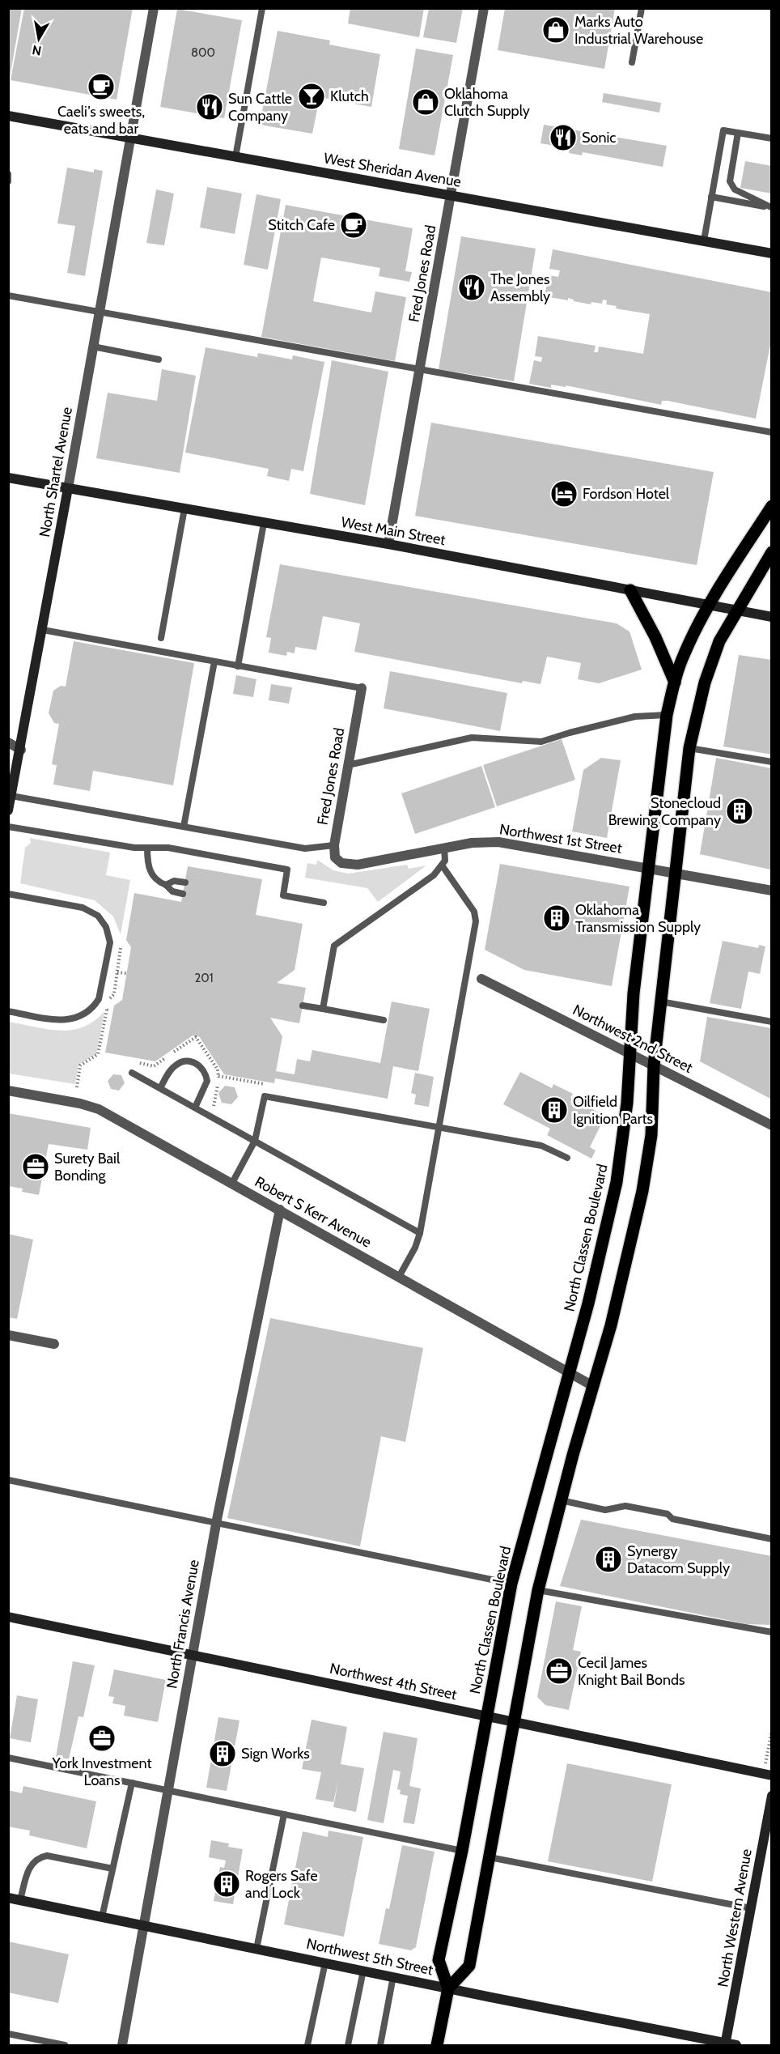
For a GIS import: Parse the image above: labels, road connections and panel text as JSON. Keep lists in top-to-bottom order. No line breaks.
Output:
{"streets":{"main road":["West Sheridan Avenue","North Shartel Avenue","West Main Street","North Classen Boulevard","Northwest 4th Street","North Western Avenue","Northwest 5th Street"],"street":["Fred Jones Road","Northwest 1st Street","Northwest 2nd Street","Robert S Kerr Avenue","North Francis Avenue"]},"crossings":[["West Sheridan Avenue","Fred Jones Road"],["West Sheridan Avenue","North Shartel Avenue"],["Fred Jones Road","West Main Street"],["Fred Jones Road","Northwest 1st Street"],["North Shartel Avenue","West Main Street"],["West Main Street","North Classen Boulevard"],["Northwest 1st Street","North Classen Boulevard"],["Northwest 2nd Street","North Classen Boulevard"],["Robert S Kerr Avenue","North Classen Boulevard"],["Robert S Kerr Avenue","North Francis Avenue"],["North Classen Boulevard","Northwest 4th Street"],["North Classen Boulevard","Northwest 5th Street"],["North Francis Avenue","Northwest 4th Street"],["North Francis Avenue","Northwest 5th Street"],["North Western Avenue","Northwest 5th Street"]],"places":{"shop":["Marks Auto Industrial Warehouse","Oklahoma Clutch Supply"],"cafe":["Caeli's sweets, eats and bar","Stitch Cafe"],"bar":["Klutch"],"restaurant":["Sun Cattle Company","Sonic","The Jones Assembly"],"hotel":["Fordson Hotel"],"building":["Stonecloud Brewing Company","Oklahoma Transmission Supply","Oilfield Ignition Parts","Synergy Datacom Supply","Sign Works","Rogers Safe and Lock"],"office":["Surety Bail Bonding","Cecil James Knight Bail Bonds","York Investment Loans"]},"house_numbers":["800","201"],"north":"bottom"}
